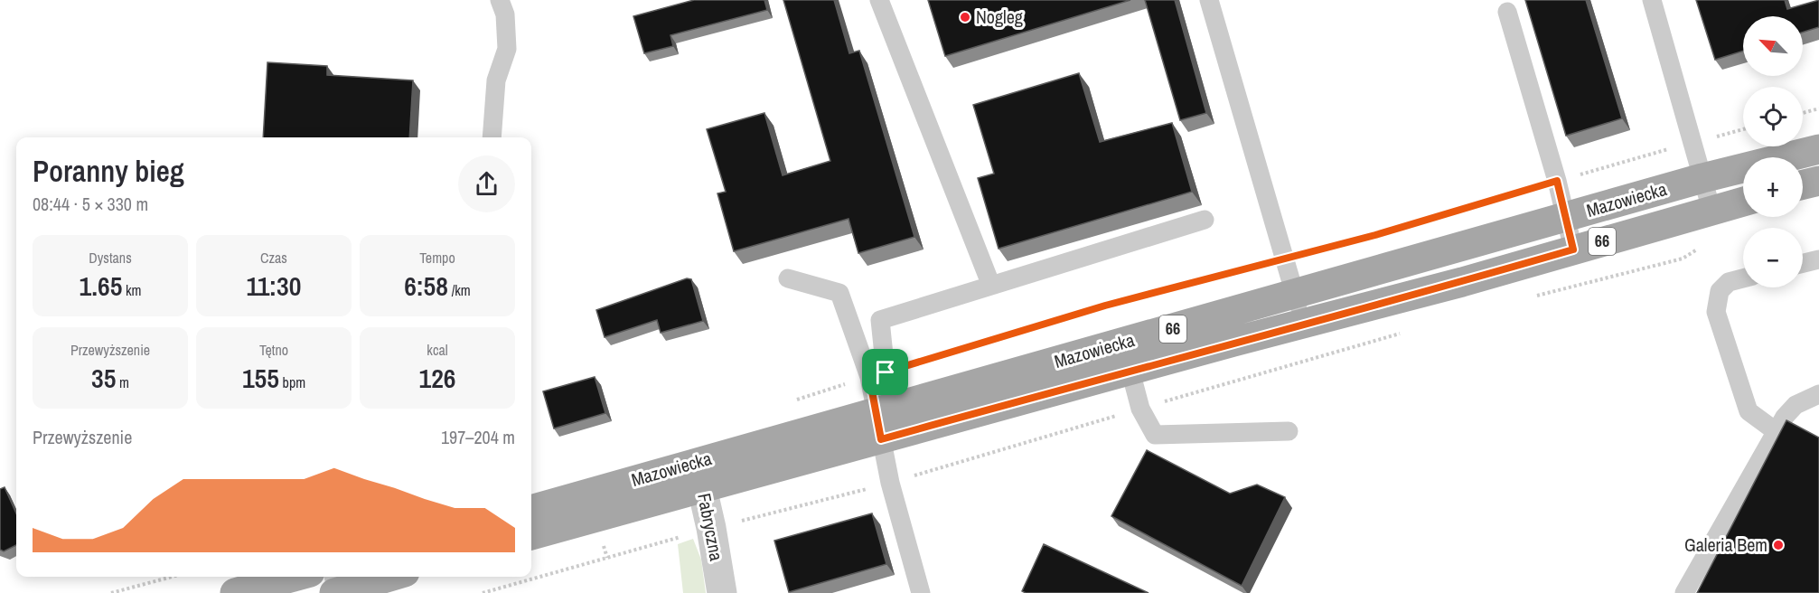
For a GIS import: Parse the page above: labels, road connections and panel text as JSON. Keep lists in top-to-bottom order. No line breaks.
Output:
{"streets":{"main road":["Mazowiecka","66"],"street":["Fabryczna"]},"crossings":[["Mazowiecka","Fabryczna"]],"places":["Nogleg","Galeria Bem"],"north":"top left","page":{"map_buttons":["+","−"],"heading":["Poranny bieg","08:44 · 5 × 330 m"],"stats":[["Dystans","1.65 km"],["Czas","11:30"],["Tempo","6:58 /km"],["Przewyższenie","35 m"],["Tętno","155 bpm"],["kcal","126"]],"chart":["Przewyższenie","197–204 m"]}}
